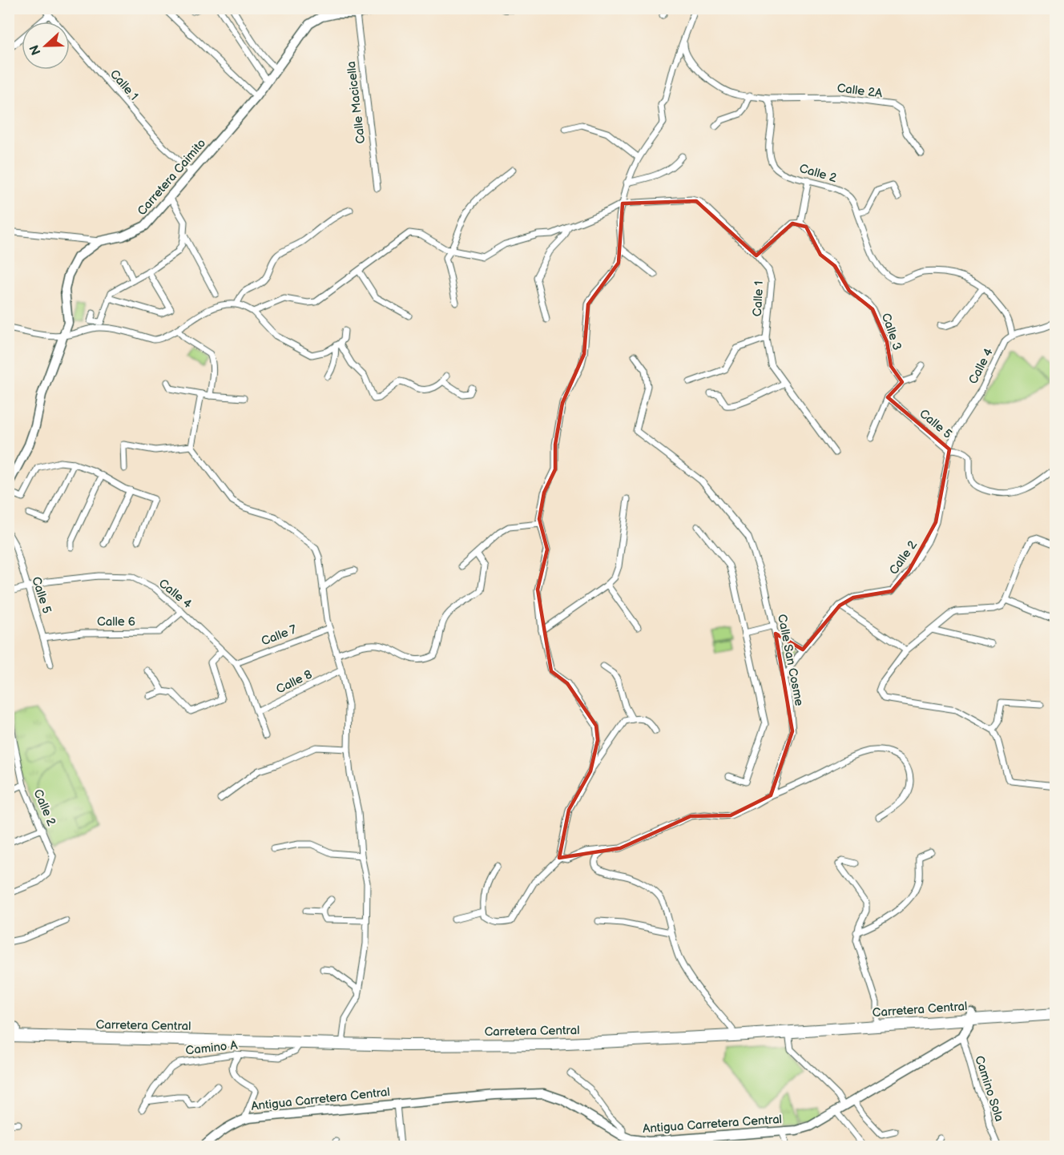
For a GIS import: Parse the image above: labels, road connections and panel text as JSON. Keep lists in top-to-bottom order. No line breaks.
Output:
{"streets":{"highway":["Carretera Central"],"street":["Calle 1","Calle 2A","Calle Macicella","Calle 2","Carretera Caimito","Calle 3","Calle 4","Calle 5","Calle 6","Calle 7","Calle San Cosme","Calle 8","Camino A","Camino Sola","Antigua Carretera Central"]},"crossings":[["Calle 1","Carretera Caimito"],["Calle 2A","Calle 2"],["Calle Macicella","Carretera Caimito"],["Calle 2","Calle 4"],["Calle 2","Calle 5"],["Calle 2","Calle San Cosme"],["Calle 4","Calle 5"],["Calle 4","Calle 6"],["Calle 4","Calle 7"],["Calle 4","Calle 8"],["Calle 5","Calle 6"],["Carretera Central","Camino A"],["Camino Sola","Antigua Carretera Central"]],"north":"left"}
